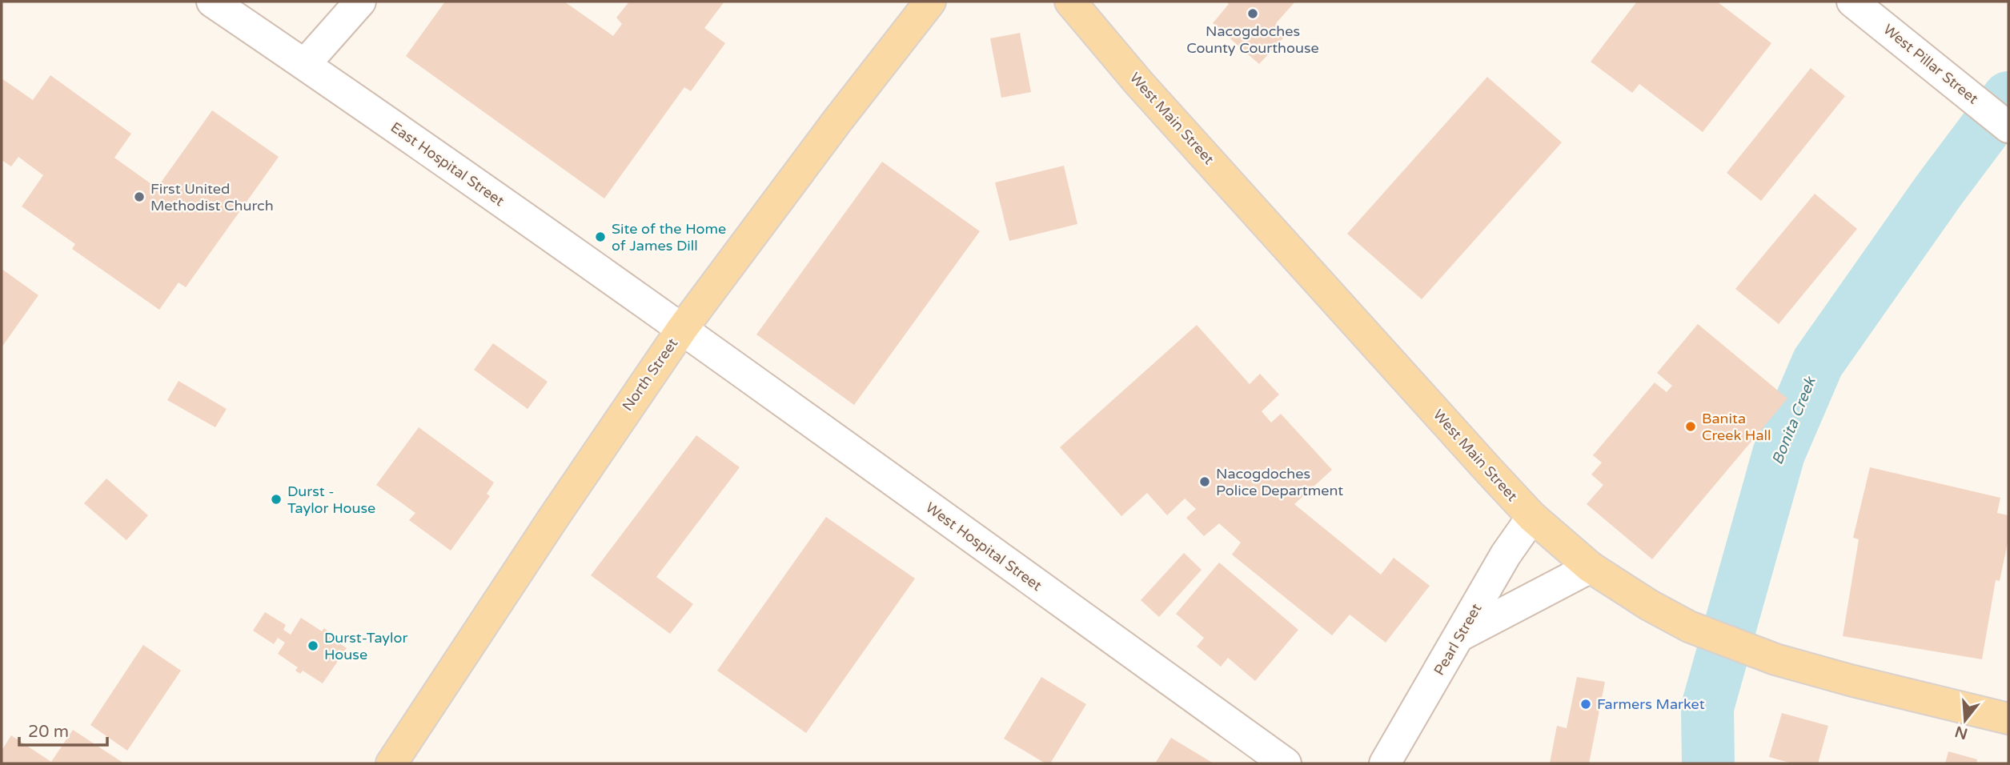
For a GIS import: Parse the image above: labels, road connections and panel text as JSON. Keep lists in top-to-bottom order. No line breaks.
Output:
{"streets":{"main road":["West Main Street","North Street"],"street":["West Pillar Street","East Hospital Street","West Hospital Street","Pearl Street"]},"crossings":[["West Main Street","Pearl Street"],["East Hospital Street","North Street"],["East Hospital Street","West Hospital Street"],["North Street","West Hospital Street"]],"water":["Bonita Creek"],"places":["Nacogdoches County Courthouse","First United Methodist Church","Site of the Home of James Dill","Banita Creek Hall","Nacogdoches Police Department","Durst - Taylor House","Durst-Taylor House","Farmers Market"],"scale_bar":"20 m","north":"bottom"}
